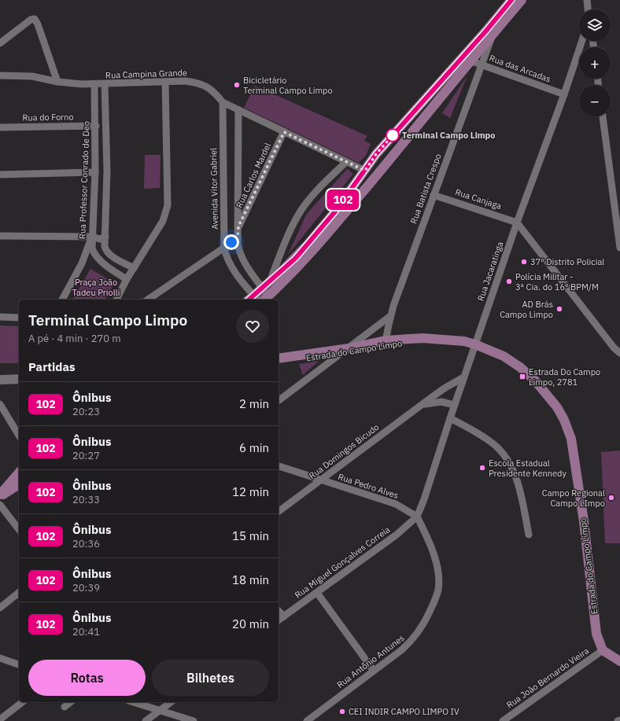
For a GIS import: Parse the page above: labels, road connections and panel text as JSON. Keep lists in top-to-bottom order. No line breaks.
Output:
{"streets":{"main road":["Estrada do Campo Limpo"],"street":["Rua das Arcadas","Rua Campina Grande","Rua do Forno","Rua Carlos Mardel","Rua Professor Conrado de Deo","Avenida Vitor Gabriel","Rua Batista Crespo","Rua Canjaga","Rua Jacaratinga","Rua Domingos Bicudo","Rua Pedro Alves","Rua Miguel Gonçalves Correia","Rua Antônio Antunes","Rua João Bernardo Vieira"]},"crossings":[["Rua das Arcadas","Rua Batista Crespo"],["Rua das Arcadas","Rua Jacaratinga"],["Rua Campina Grande","Rua Carlos Mardel"],["Rua Campina Grande","Rua Professor Conrado de Deo"],["Rua Campina Grande","Avenida Vitor Gabriel"],["Rua do Forno","Rua Professor Conrado de Deo"],["Rua Batista Crespo","Rua Canjaga"],["Rua Batista Crespo","Estrada do Campo Limpo"],["Rua Canjaga","Rua Jacaratinga"],["Rua Jacaratinga","Estrada do Campo Limpo"],["Rua Jacaratinga","Rua Domingos Bicudo"],["Rua Jacaratinga","Rua Pedro Alves"],["Rua Jacaratinga","Rua Miguel Gonçalves Correia"],["Rua Jacaratinga","Rua Antônio Antunes"],["Estrada do Campo Limpo","Rua João Bernardo Vieira"],["Rua Domingos Bicudo","Rua Pedro Alves"],["Rua Pedro Alves","Rua Miguel Gonçalves Correia"],["Rua Pedro Alves","Rua Antônio Antunes"],["Rua Miguel Gonçalves Correia","Rua Antônio Antunes"]],"parks":["Praça João Tadeu Priolli"],"places":{"other":["Bicicletário Terminal Campo Limpo","Terminal Campo Limpo","37º Distrito Policial","Polícia Militar - 3ª Cia. do 16º BPM/M","AD Brás Campo Limpo","Escola Estadual Presidente Kennedy","Campo Regional Campo LImpo","CEI INDIR CAMPO LIMPO IV"],"transit":["Estrada Do Campo Limpo, 2781"]},"lines":["bus line 102"],"page":{"on_map":"102","map_buttons":["+","−"],"heading":[["Terminal Campo Limpo","A pé · 4 min · 270 m"],"Partidas"],"list":[{"mark":"102","name":"Ônibus","note":"20:23","value":"2 min"},{"mark":"102","name":"Ônibus","note":"20:27","value":"6 min"},{"mark":"102","name":"Ônibus","note":"20:33","value":"12 min"},{"mark":"102","name":"Ônibus","note":"20:36","value":"15 min"},{"mark":"102","name":"Ônibus","note":"20:39","value":"18 min"},{"mark":"102","name":"Ônibus","note":"20:41","value":"20 min"}],"buttons":["Rotas","Bilhetes"]}}
